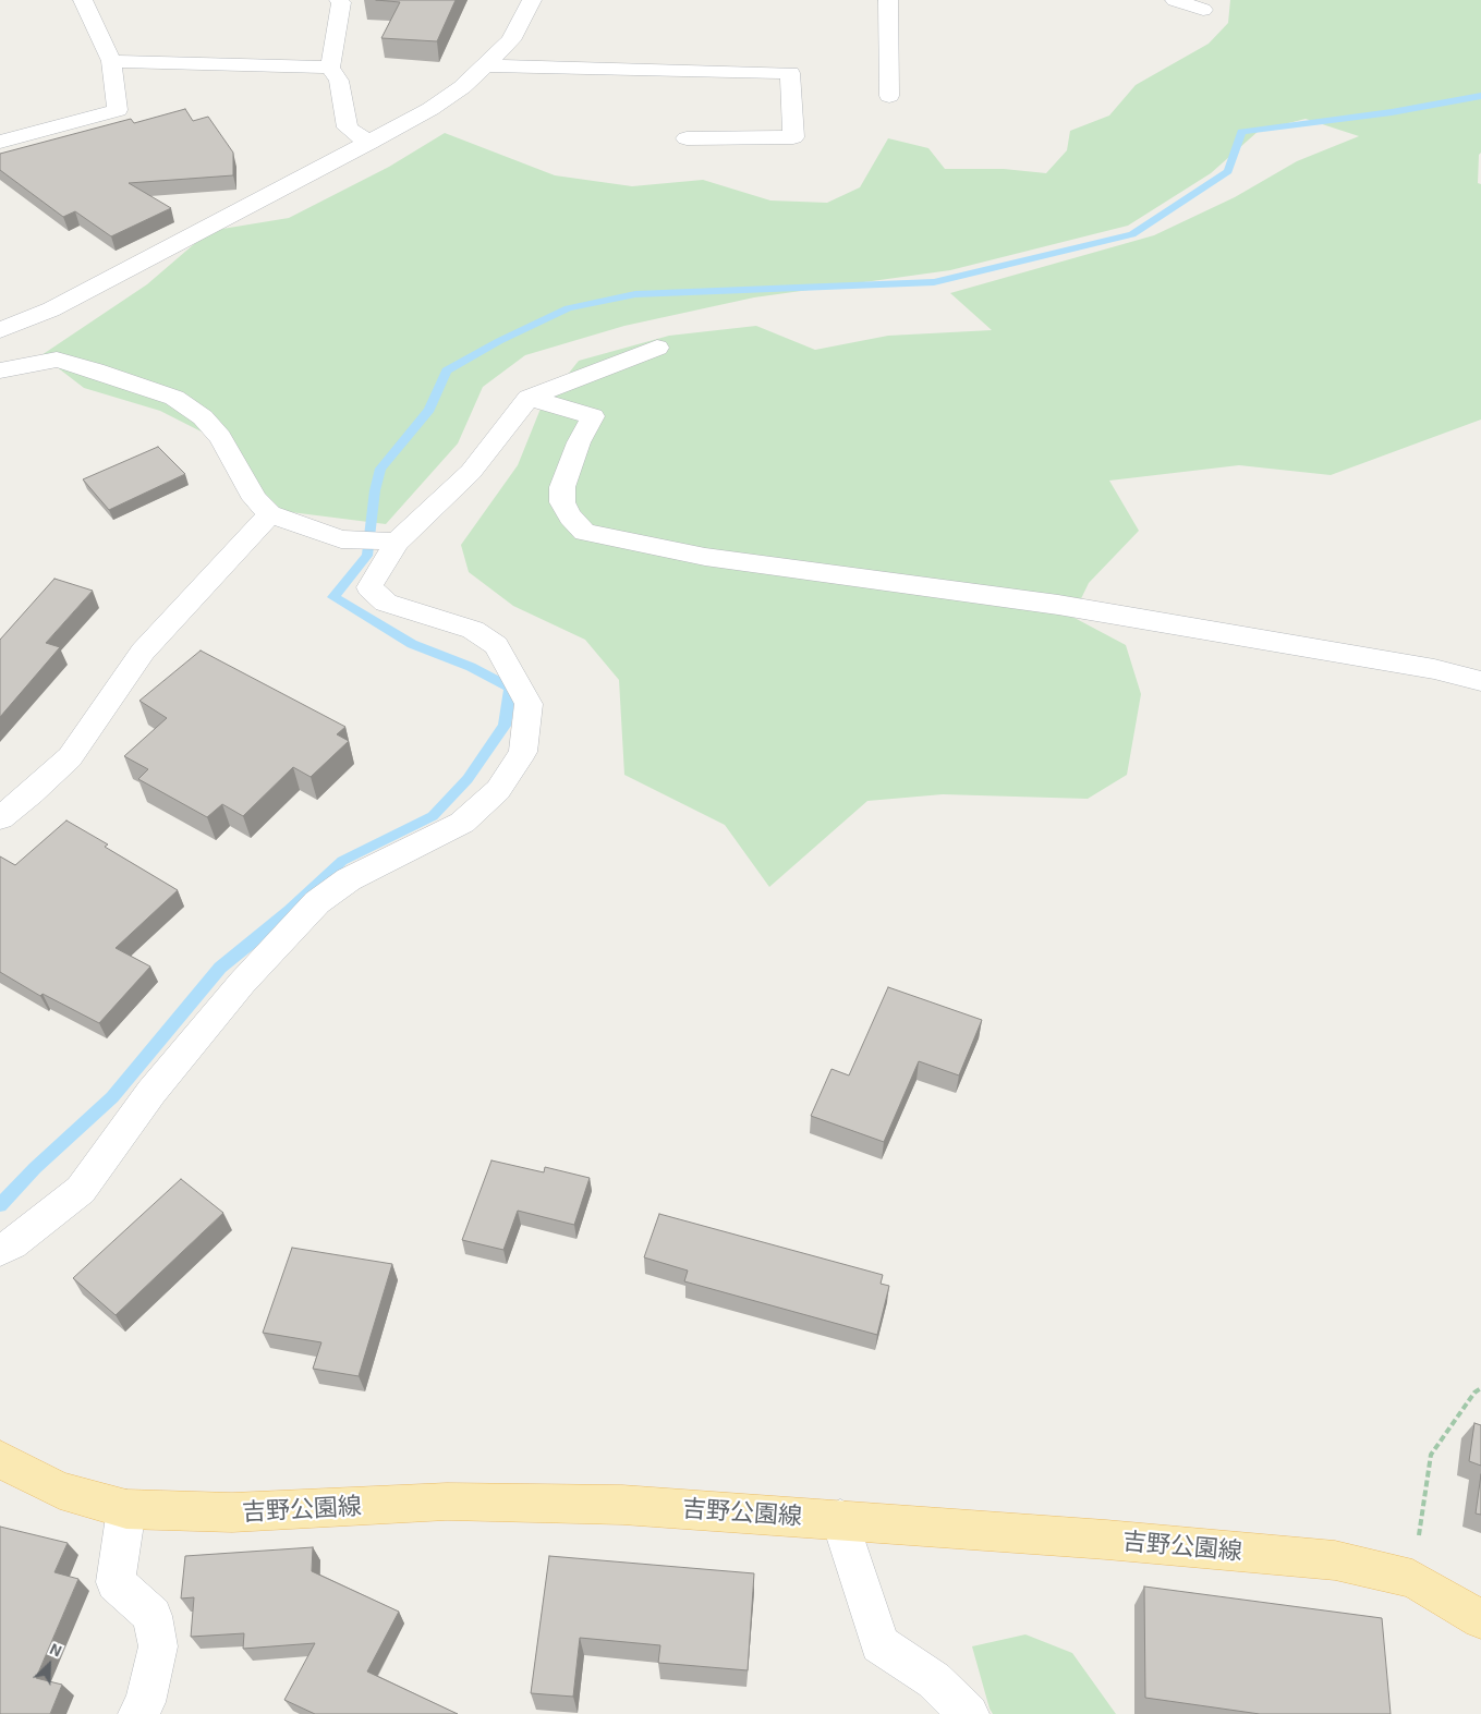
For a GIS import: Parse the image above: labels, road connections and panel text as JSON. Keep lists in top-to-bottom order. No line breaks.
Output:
{"streets":{"main road":["吉野公園線"]},"north":"top right"}
